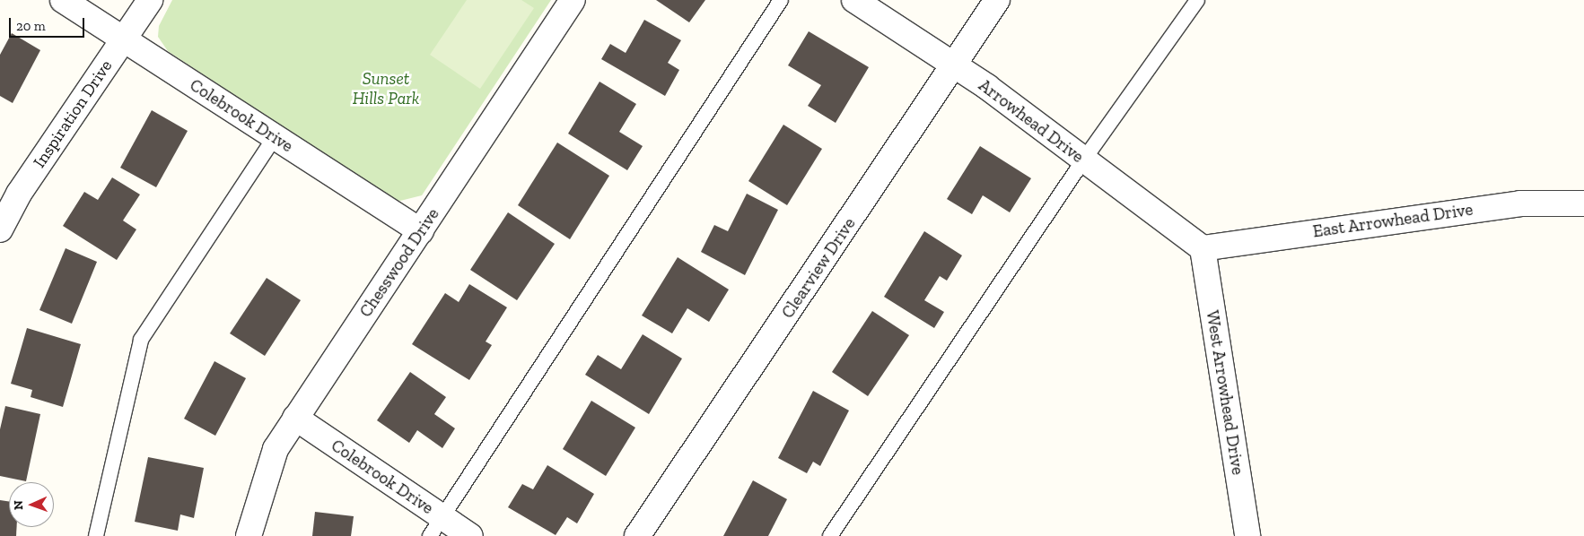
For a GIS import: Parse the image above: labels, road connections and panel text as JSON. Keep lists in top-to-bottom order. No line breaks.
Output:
{"streets":{"street":["Inspiration Drive","Colebrook Drive","Arrowhead Drive","East Arrowhead Drive","Chesswood Drive","Clearview Drive","West Arrowhead Drive"]},"crossings":[["Inspiration Drive","Colebrook Drive"],["Colebrook Drive","Chesswood Drive"],["Arrowhead Drive","East Arrowhead Drive"],["Arrowhead Drive","Clearview Drive"],["Arrowhead Drive","West Arrowhead Drive"],["East Arrowhead Drive","West Arrowhead Drive"]],"parks":["Sunset Hills Park"],"scale_bar":"20 m","north":"left"}
